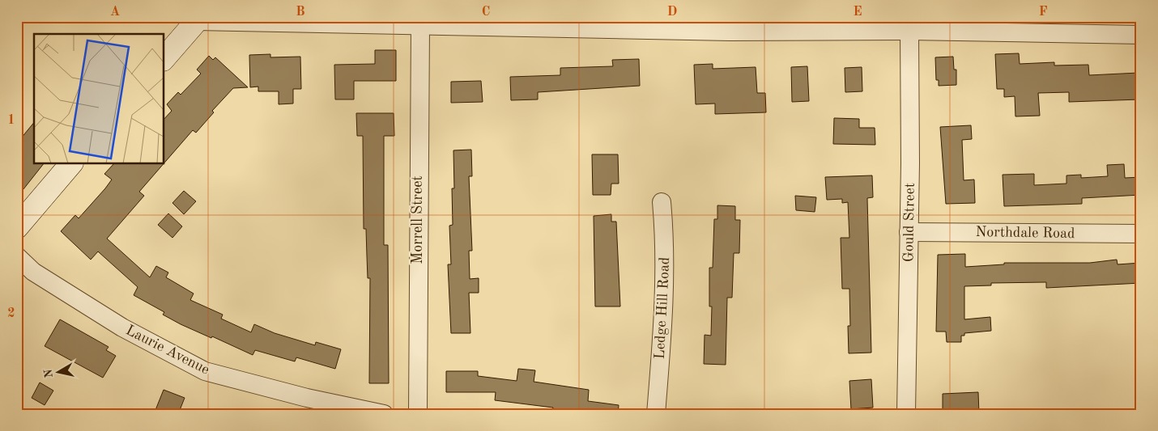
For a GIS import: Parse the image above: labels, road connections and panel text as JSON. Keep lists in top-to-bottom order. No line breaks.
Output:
{"streets":{"street":["Morrell Street","Gould Street","Northdale Road","Ledge Hill Road","Laurie Avenue"]},"crossings":[["Gould Street","Northdale Road"]],"north":"left","grid":{"columns":["A","B","C","D","E","F"],"rows":["1","2"]}}
